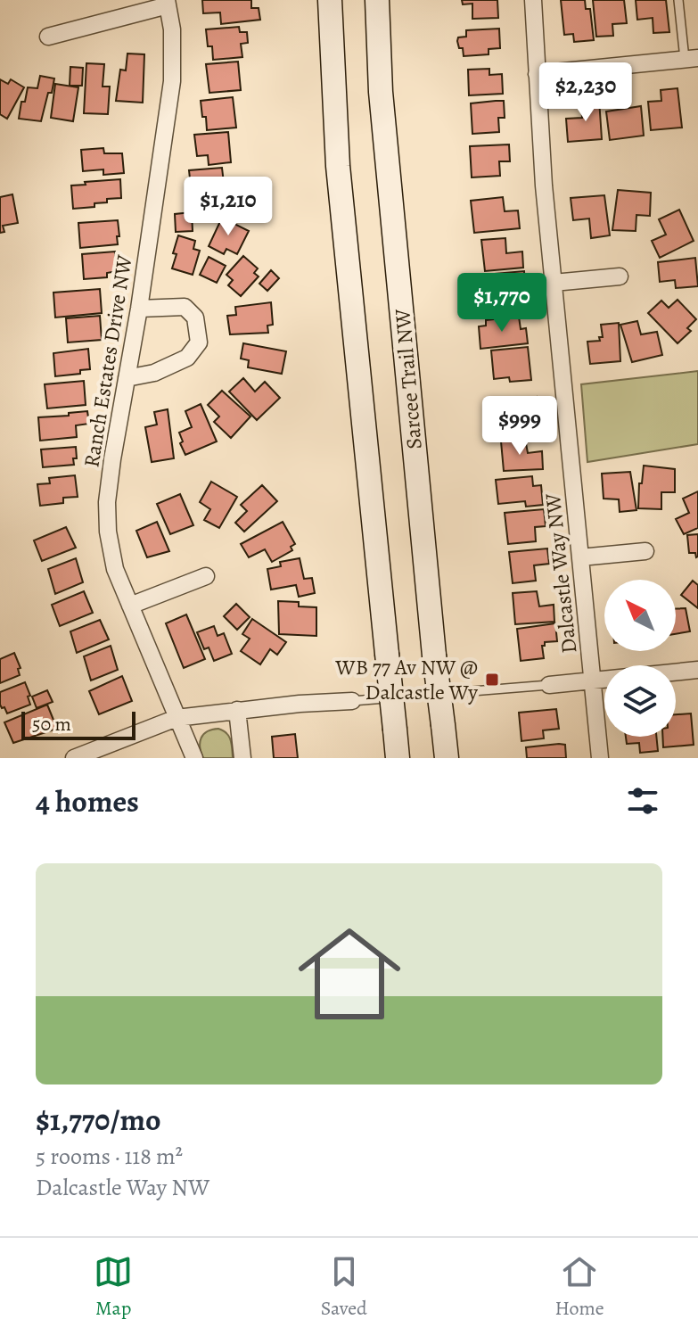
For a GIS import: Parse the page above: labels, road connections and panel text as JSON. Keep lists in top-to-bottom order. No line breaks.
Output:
{"streets":{"main road":["Sarcee Trail NW"],"street":["Ranch Estates Drive NW","Dalcastle Way NW"]},"places":{"transit":["WB 77 Av NW @ Dalcastle Wy"]},"scale_bar":"50 m","north":"top left","page":{"price":["$2,230","$1,210","$1,770","$999"],"scale":"50 m","heading":"4 homes","list":[{"name":"$1,770/mo","note":"5 rooms · 118 m² · Dalcastle Way NW"}],"tabs":["Map","Saved","Home"]}}
